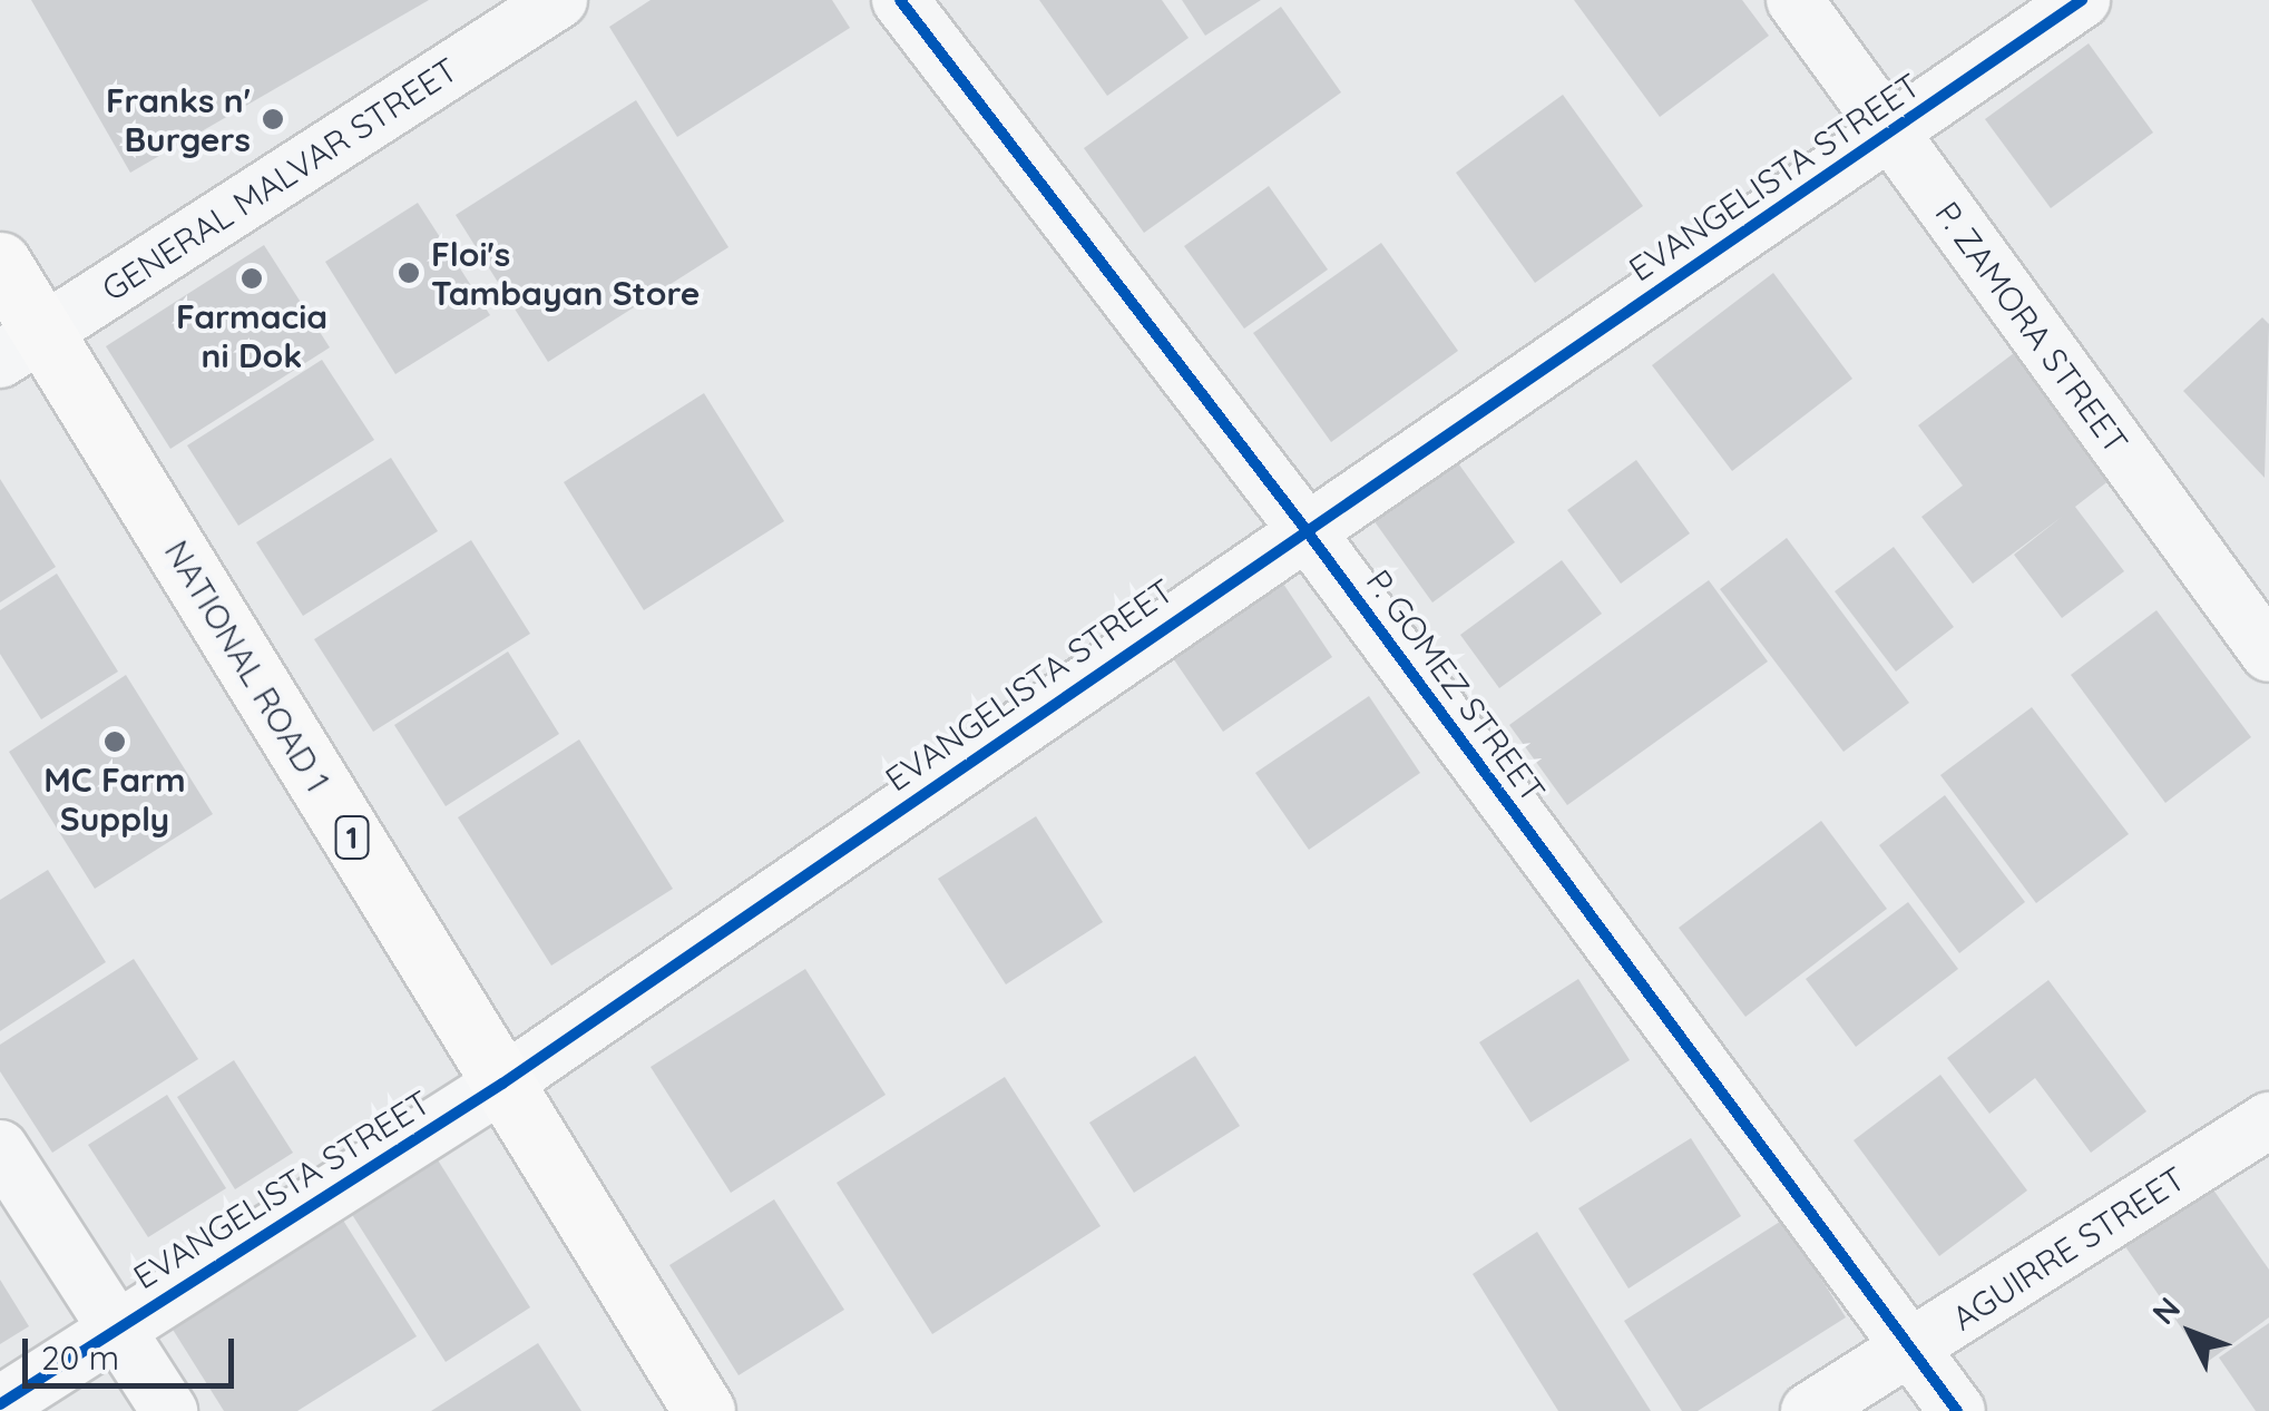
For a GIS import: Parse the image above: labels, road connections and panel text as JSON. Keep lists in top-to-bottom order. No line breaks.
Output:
{"streets":{"main road":["NATIONAL ROAD 1","1"],"street":["EVANGELISTA STREET","GENERAL MALVAR STREET","P. ZAMORA STREET","P. GOMEZ STREET","AGUIRRE STREET"]},"crossings":[["EVANGELISTA STREET","P. ZAMORA STREET"],["EVANGELISTA STREET","NATIONAL ROAD 1"],["EVANGELISTA STREET","P. GOMEZ STREET"],["GENERAL MALVAR STREET","NATIONAL ROAD 1"],["P. GOMEZ STREET","AGUIRRE STREET"]],"places":["Franks n' Burgers","Floi's Tambayan Store","Farmacia ni Dok","MC Farm Supply"],"scale_bar":"20 m","north":"top left"}
